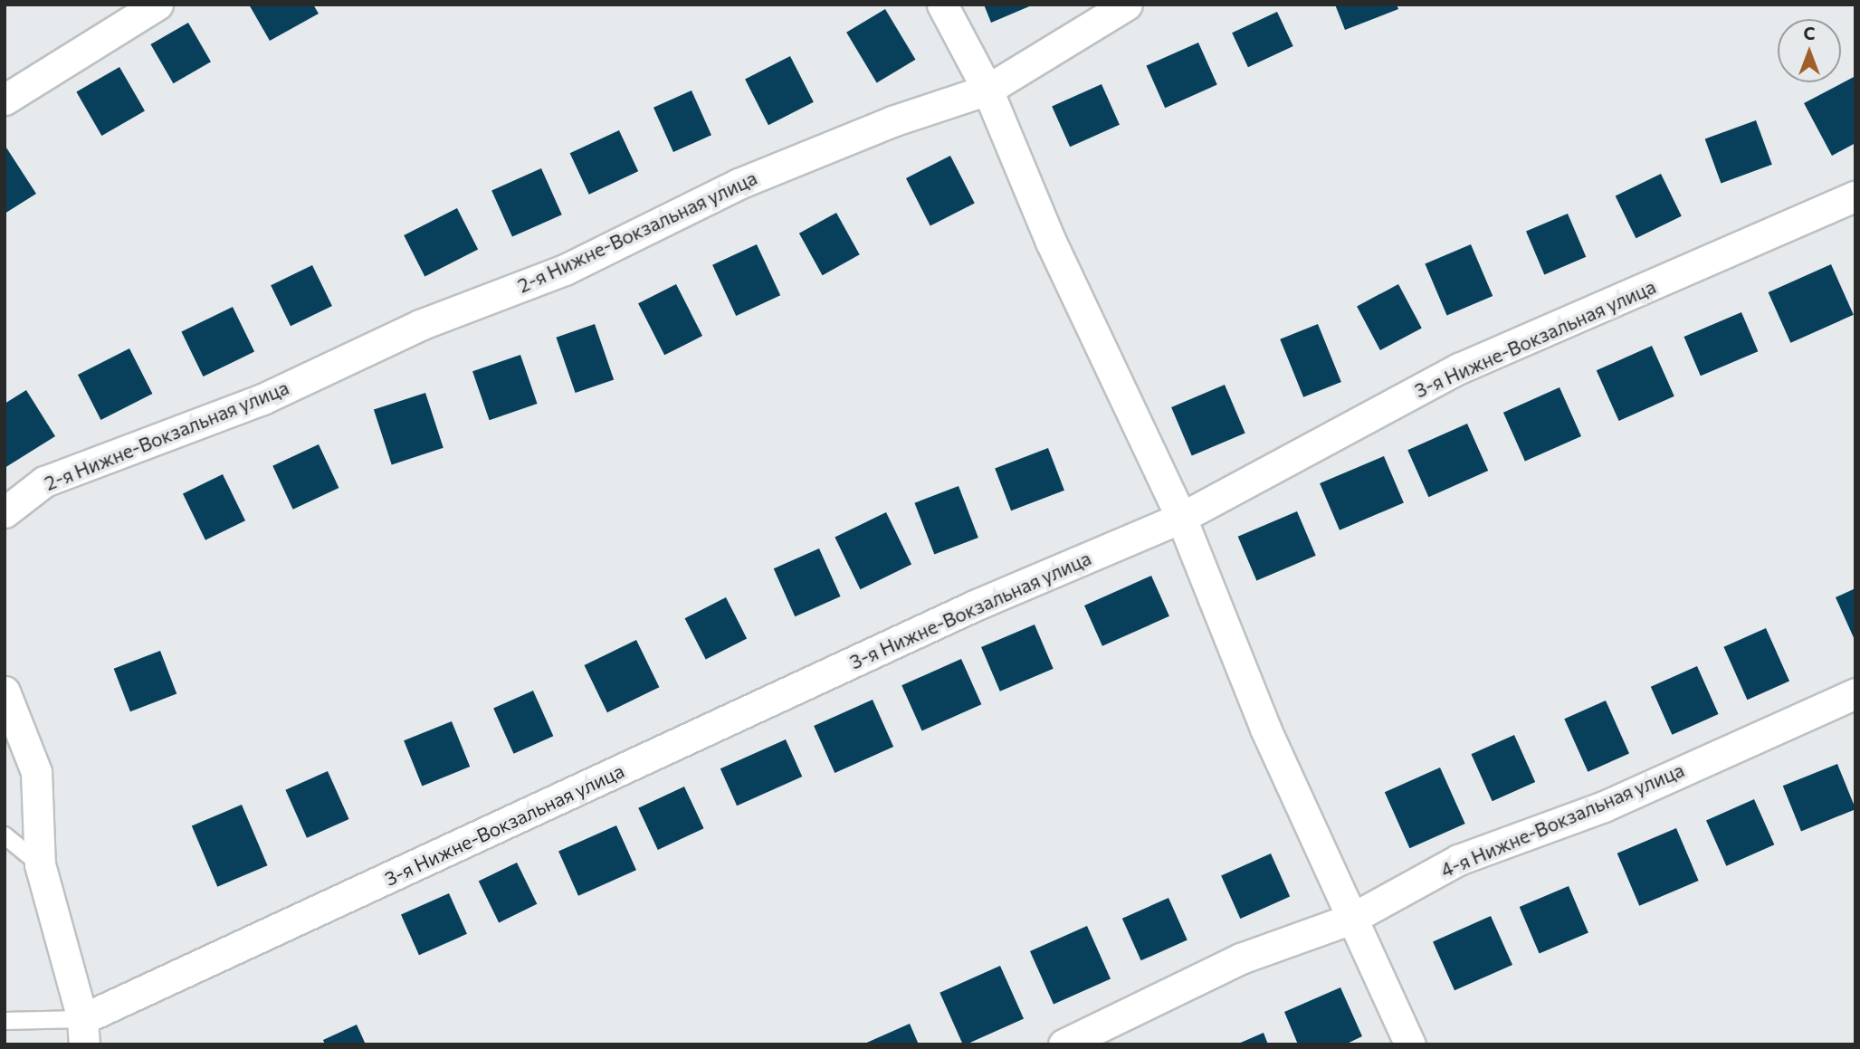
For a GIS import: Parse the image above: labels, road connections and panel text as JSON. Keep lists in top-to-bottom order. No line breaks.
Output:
{"streets":{"street":["2-я Нижне-Вокзальная улица","3-я Нижне-Вокзальная улица","4-я Нижне-Вокзальная улица"]},"north":"top"}
